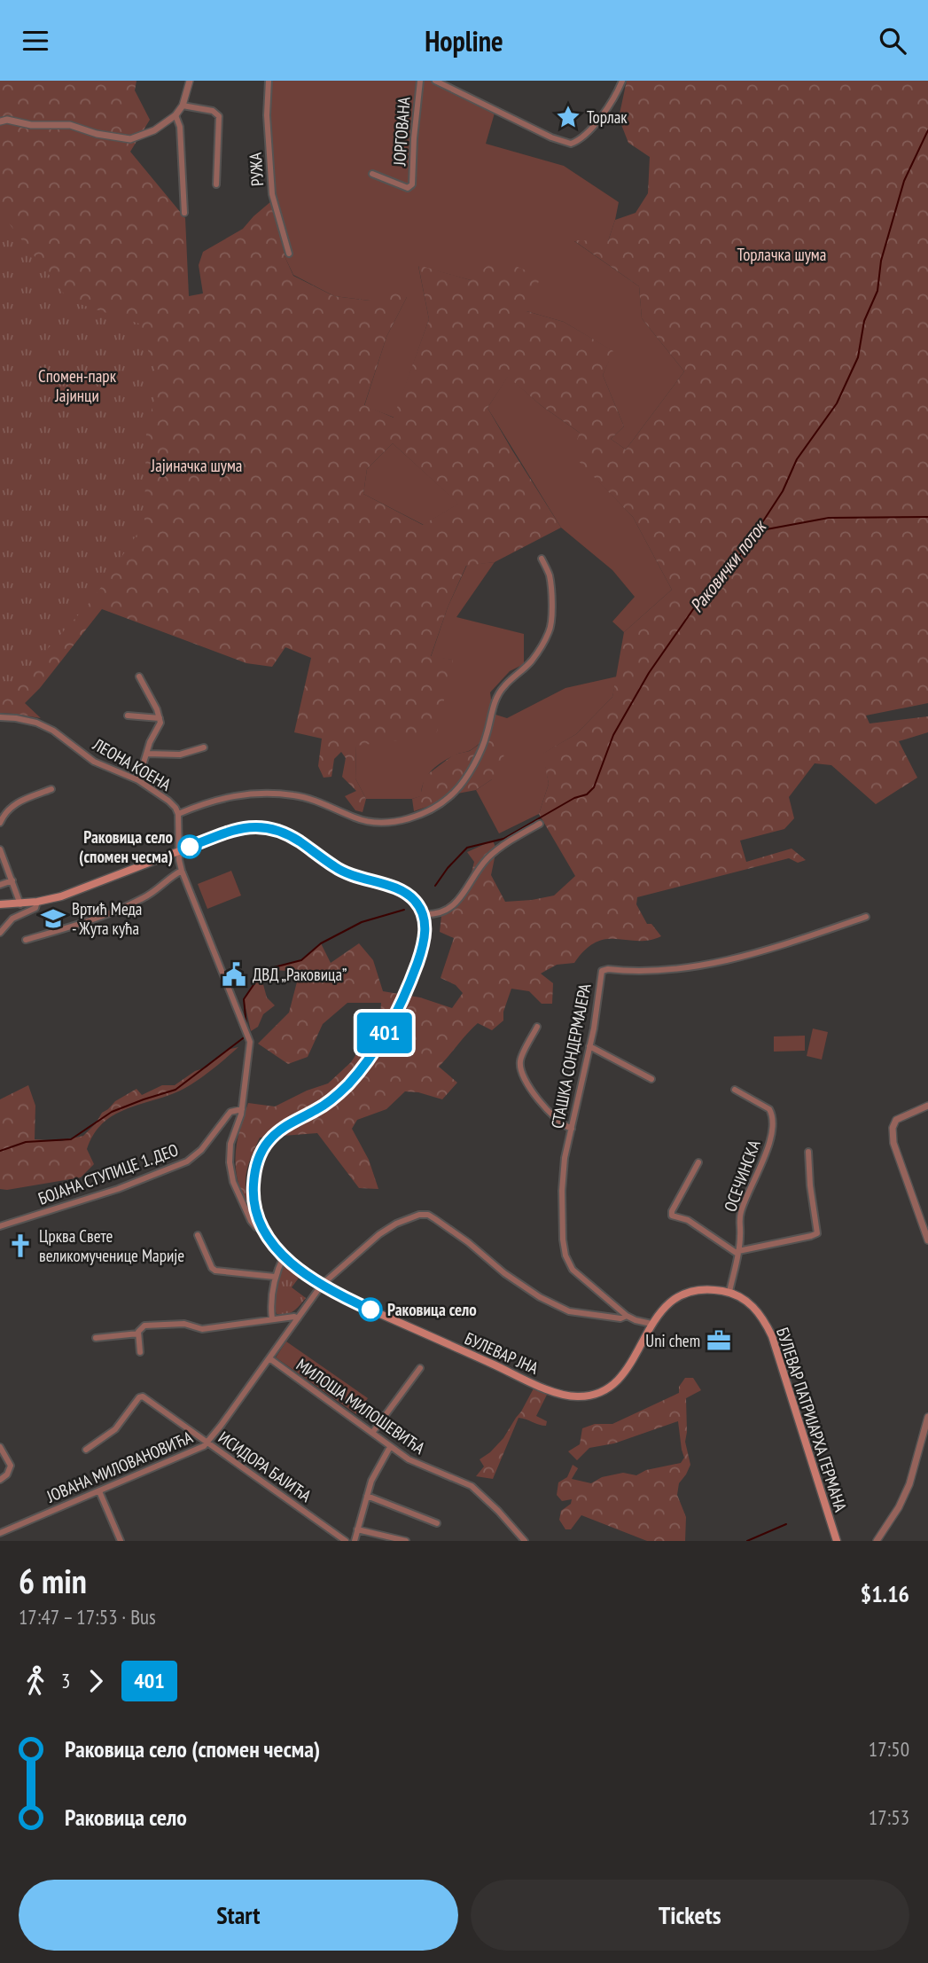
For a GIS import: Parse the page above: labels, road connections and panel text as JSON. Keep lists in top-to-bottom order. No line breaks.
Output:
{"streets":{"main road":["БУЛЕВАР ЈНА","БУЛЕВАР ПАТРИЈАРХА ГЕРМАНА"],"street":["ЈОРГОВАНА","РУЖА","ЛЕОНА КОЕНА","СТАШКА СОНДЕРМАЈЕРА","БОЈАНА СТУПИЦЕ 1. ДЕО","ОСЕЧИНСКА","МИЛОША МИЛОШЕВИЋА","ЈОВАНА МИЛОВАНОВИЋА","ИСИДОРА БАЈИЋА"]},"crossings":[["ЛЕОНА КОЕНА","БОЈАНА СТУПИЦЕ 1. ДЕО"],["СТАШКА СОНДЕРМАЈЕРА","ЈОВАНА МИЛОВАНОВИЋА"],["ОСЕЧИНСКА","БУЛЕВАР ЈНА"],["ОСЕЧИНСКА","БУЛЕВАР ПАТРИЈАРХА ГЕРМАНА"],["БУЛЕВАР ЈНА","БУЛЕВАР ПАТРИЈАРХА ГЕРМАНА"],["БУЛЕВАР ЈНА","ЈОВАНА МИЛОВАНОВИЋА"],["МИЛОША МИЛОШЕВИЋА","ЈОВАНА МИЛОВАНОВИЋА"],["ЈОВАНА МИЛОВАНОВИЋА","ИСИДОРА БАЈИЋА"]],"water":["Раковички поток"],"parks":["Торлачка шума","Спомен-парк Јајинци","Јајиначка шума"],"places":{"place":["Торлак"],"other":["Раковица село (спомен чесма)","Раковица село"],"school or university":["Вртић Меда - Жута кућа"],"public building":["ДВД „Раковица”"],"church":["Црква Свете великомученице Марије"],"office":["Uni chem"]},"lines":["bus line 401"],"page":{"header":"Hopline","on_map":"401","heading":["6 min","17:47 – 17:53 · Bus","$1.16"],"legs":["3","401"],"list":[{"name":"Раковица село (спомен чесма)","value":"17:50"},{"name":"Раковица село","value":"17:53"}],"buttons":["Start","Tickets"]}}
